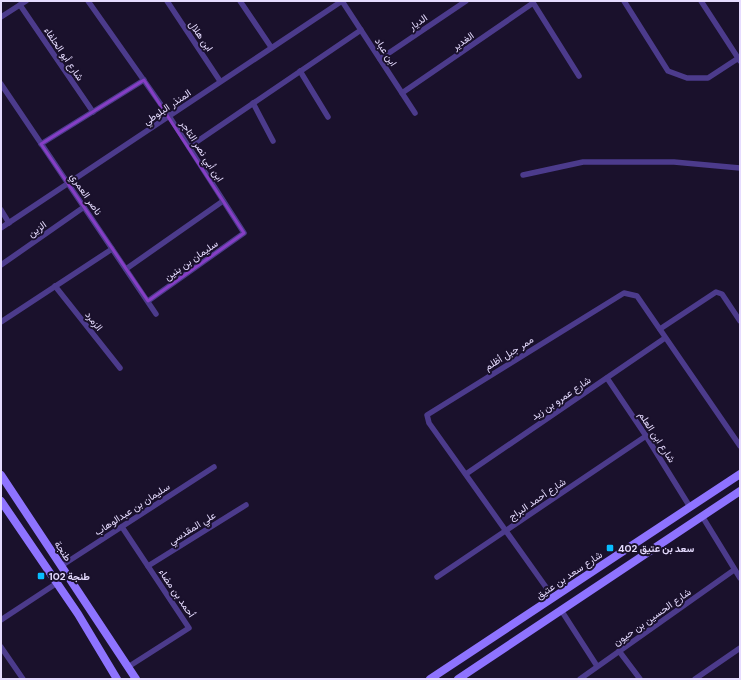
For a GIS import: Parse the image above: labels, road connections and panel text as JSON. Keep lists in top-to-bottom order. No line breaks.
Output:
{"streets":{"street":["الديار","ابن هلال","الغدير","ابن عباد","شارع أبو الحلفاء","المنذر البلوطي","ابن أبي نصر التاجر","ناصر العمري","الزين","سليمان بن بنين","الزمرد","ممر جبل أظلم","شارع عمرو بن زيد","شارع ابن العلم","شارع أحمد البراج","سليمان بن عبدالوهاب","علي المقدسي","طنجة","شارع سعد بن عتيق","أحمد بن مضاء","شارع الحسين بن حيون"]},"crossings":[["الديار","ابن عباد"],["ابن هلال","المنذر البلوطي"],["الغدير","ابن عباد"],["ابن عباد","المنذر البلوطي"],["المنذر البلوطي","ابن أبي نصر التاجر"],["المنذر البلوطي","ناصر العمري"],["ابن أبي نصر التاجر","سليمان بن بنين"],["ناصر العمري","الزين"],["ناصر العمري","سليمان بن بنين"],["ممر جبل أظلم","شارع عمرو بن زيد"],["ممر جبل أظلم","شارع أحمد البراج"],["ممر جبل أظلم","شارع سعد بن عتيق"],["شارع عمرو بن زيد","شارع ابن العلم"],["شارع ابن العلم","شارع أحمد البراج"],["شارع ابن العلم","شارع سعد بن عتيق"],["سليمان بن عبدالوهاب","طنجة"],["سليمان بن عبدالوهاب","أحمد بن مضاء"],["علي المقدسي","أحمد بن مضاء"],["طنجة","أحمد بن مضاء"]],"places":{"transit":["سعد بن عتيق 402","طنجة 102"]}}
